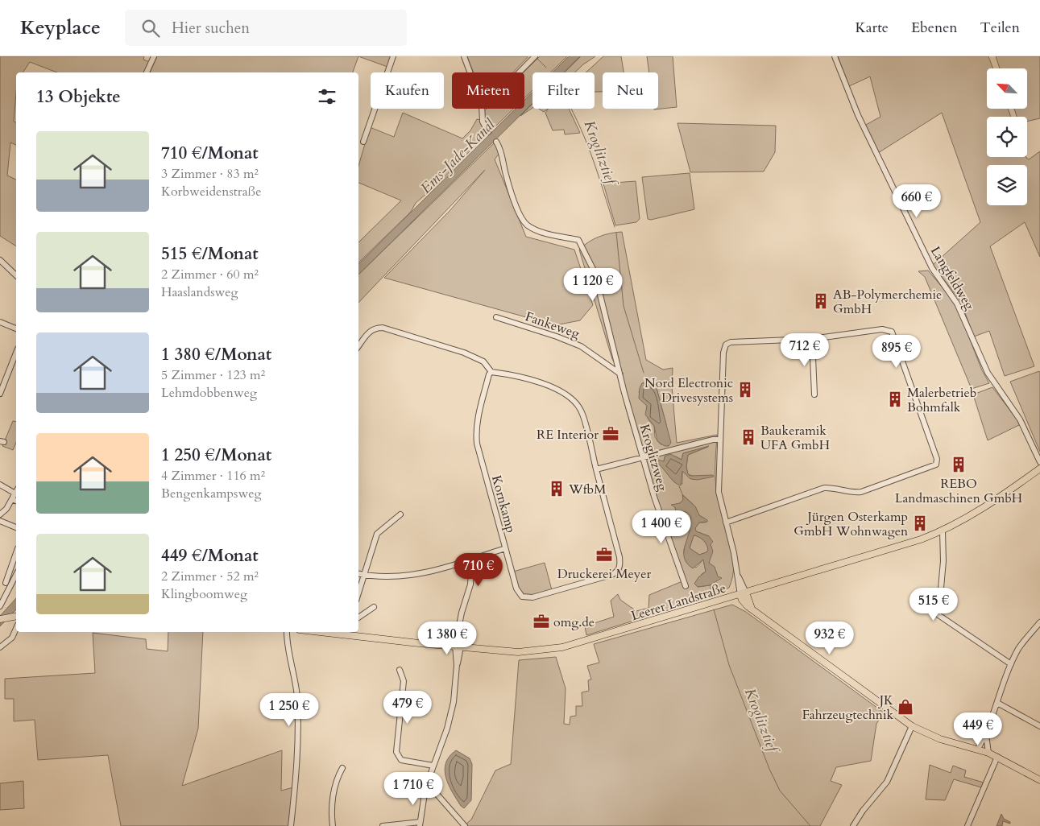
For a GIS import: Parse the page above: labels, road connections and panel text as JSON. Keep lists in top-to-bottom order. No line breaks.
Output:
{"streets":{"main road":["Leerer Landstraße"],"street":["Langfeldweg","Fankeweg","Kroglitzweg","Kornkamp"]},"crossings":[["Fankeweg","Kroglitzweg"]],"water":["Kroglitztief","Ems-Jade-Kanal"],"places":{"building":["AB-Polymerchemie GmbH","Nord Electronic Drivesystems","Malerbetrieb Bohmfalk","Baukeramik UFA GmbH","REBO Landmaschinen GmbH","WfbM","Jürgen Osterkamp GmbH Wohnwagen"],"office":["RE Interior","Druckerei Meyer","omg.de"],"shop":["JK Fahrzeugtechnik"]},"north":"top left","page":{"header":"Keyplace","search":"Hier suchen","nav":["Karte","Ebenen","Teilen"],"chip":["Kaufen","Mieten","Filter","Neu"],"heading":"13 Objekte","list":[{"name":"710 €/Monat","note":"3 Zimmer · 83 m² · Korbweidenstraße"},{"name":"515 €/Monat","note":"2 Zimmer · 60 m² · Haaslandsweg"},{"name":"1 380 €/Monat","note":"5 Zimmer · 123 m² · Lehmdobbenweg"},{"name":"1 250 €/Monat","note":"4 Zimmer · 116 m² · Bengenkampsweg"},{"name":"449 €/Monat","note":"2 Zimmer · 52 m² · Klingboomweg"}],"price":["660 €","1 120 €","712 €","895 €","1 400 €","710 €","515 €","1 380 €","932 €","479 €","1 250 €","449 €","1 710 €"]}}
